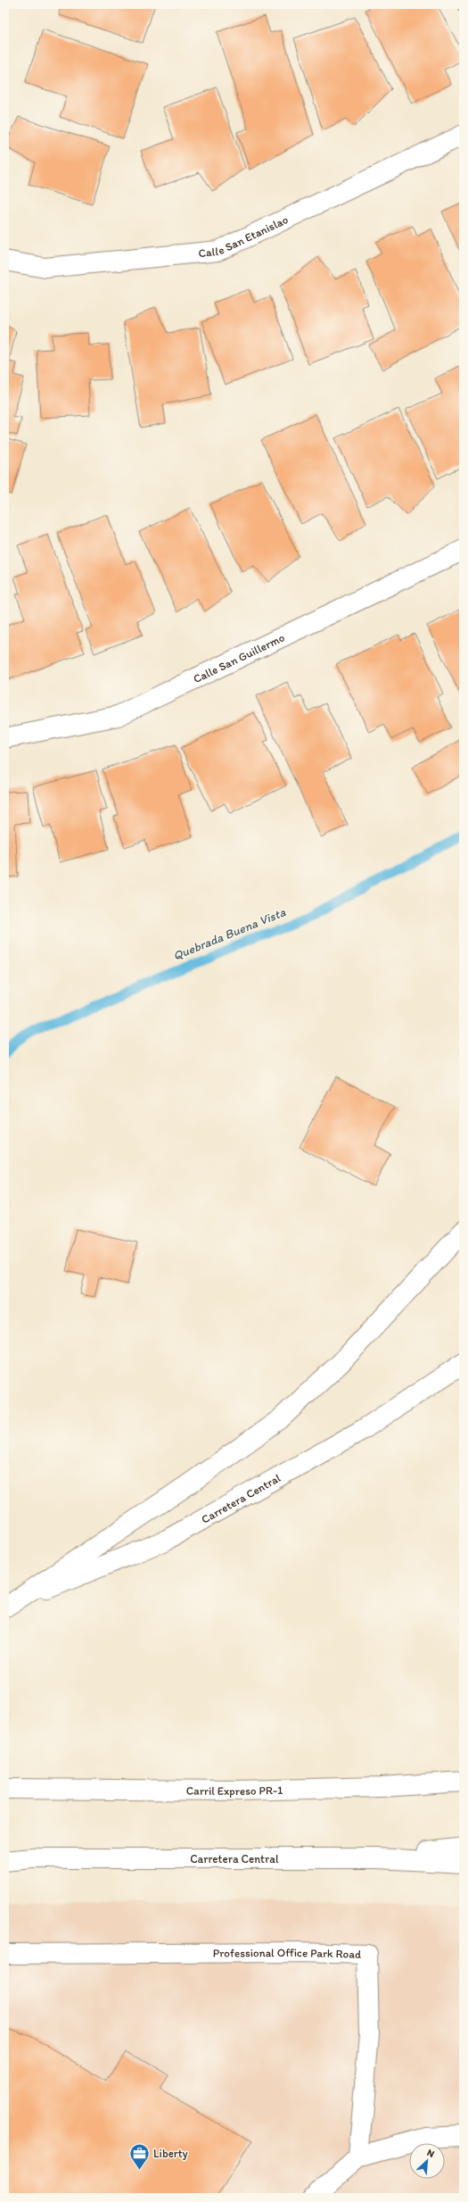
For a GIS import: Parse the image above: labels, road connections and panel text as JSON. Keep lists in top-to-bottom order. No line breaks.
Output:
{"streets":{"main road":["Calle San Etanislao","Calle San Guillermo","Carretera Central","Carril Expreso PR-1","Professional Office Park Road"]},"water":["Quebrada Buena Vista"],"places":{"office":["Liberty"]},"north":"top right"}
